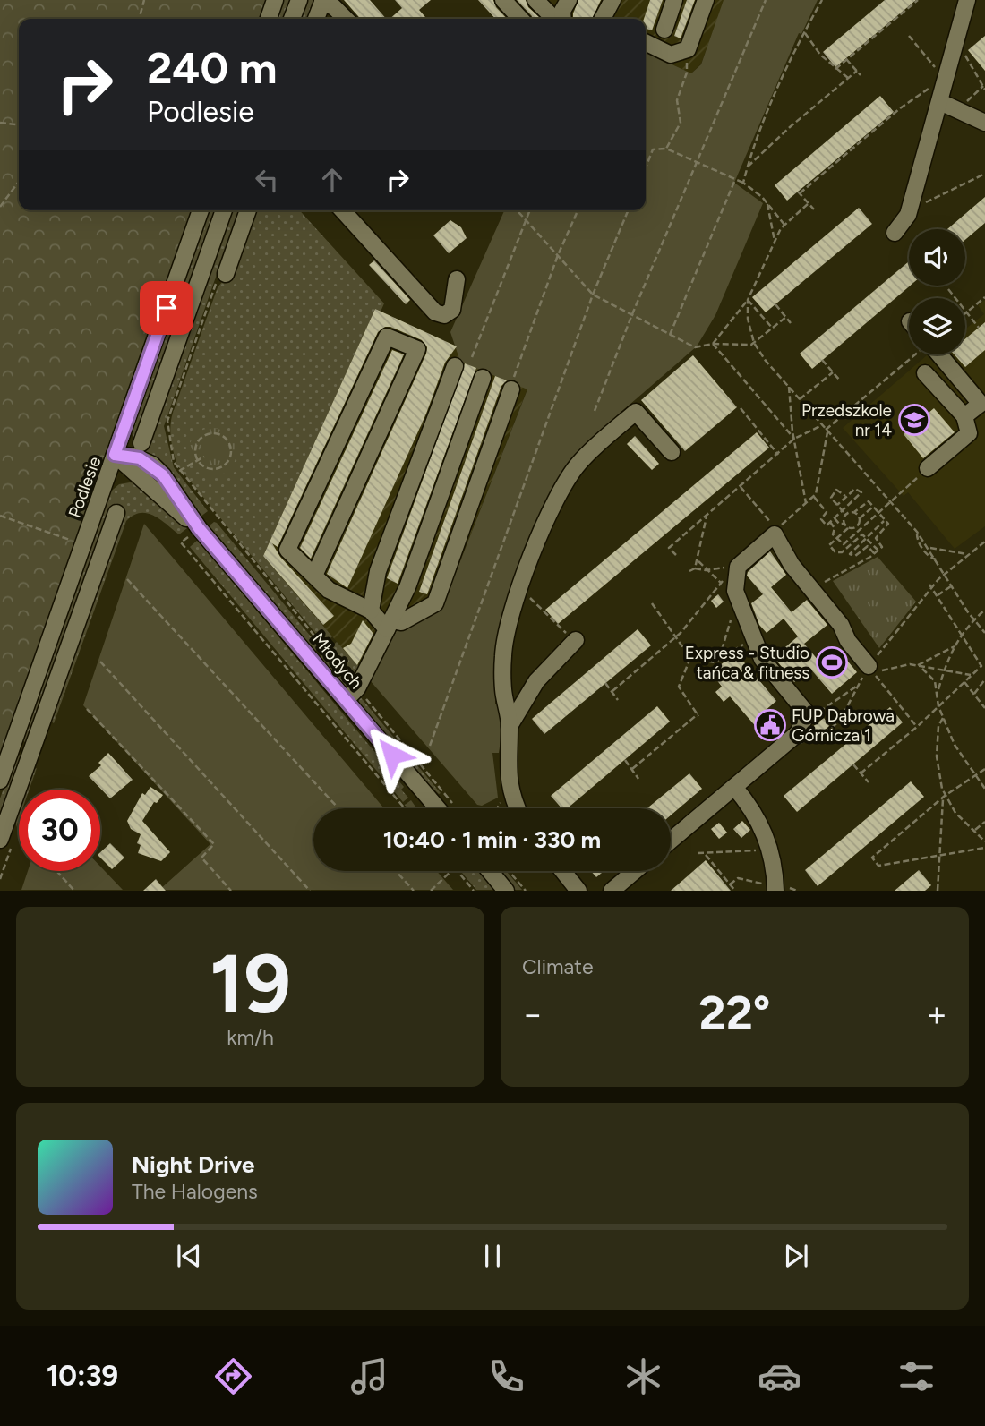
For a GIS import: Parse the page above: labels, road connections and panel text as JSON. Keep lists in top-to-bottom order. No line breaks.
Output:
{"streets":{"street":["Podlesie","Młodych"]},"crossings":[["Podlesie","Młodych"]],"places":{"school or university":["Przedszkole nr 14"],"sports":["Express - Studio tańca & fitness"],"public building":["FUP Dąbrowa Górnicza 1"]},"page":{"turn":["240 m","Podlesie"],"limit":"30","trip":"10:40 · 1 min · 330 m","tile":[["19","km/h"],"Climate"],"heat":["−","22°","+"],"song":["Night Drive","The Halogens"],"tabs":"10:39"}}
